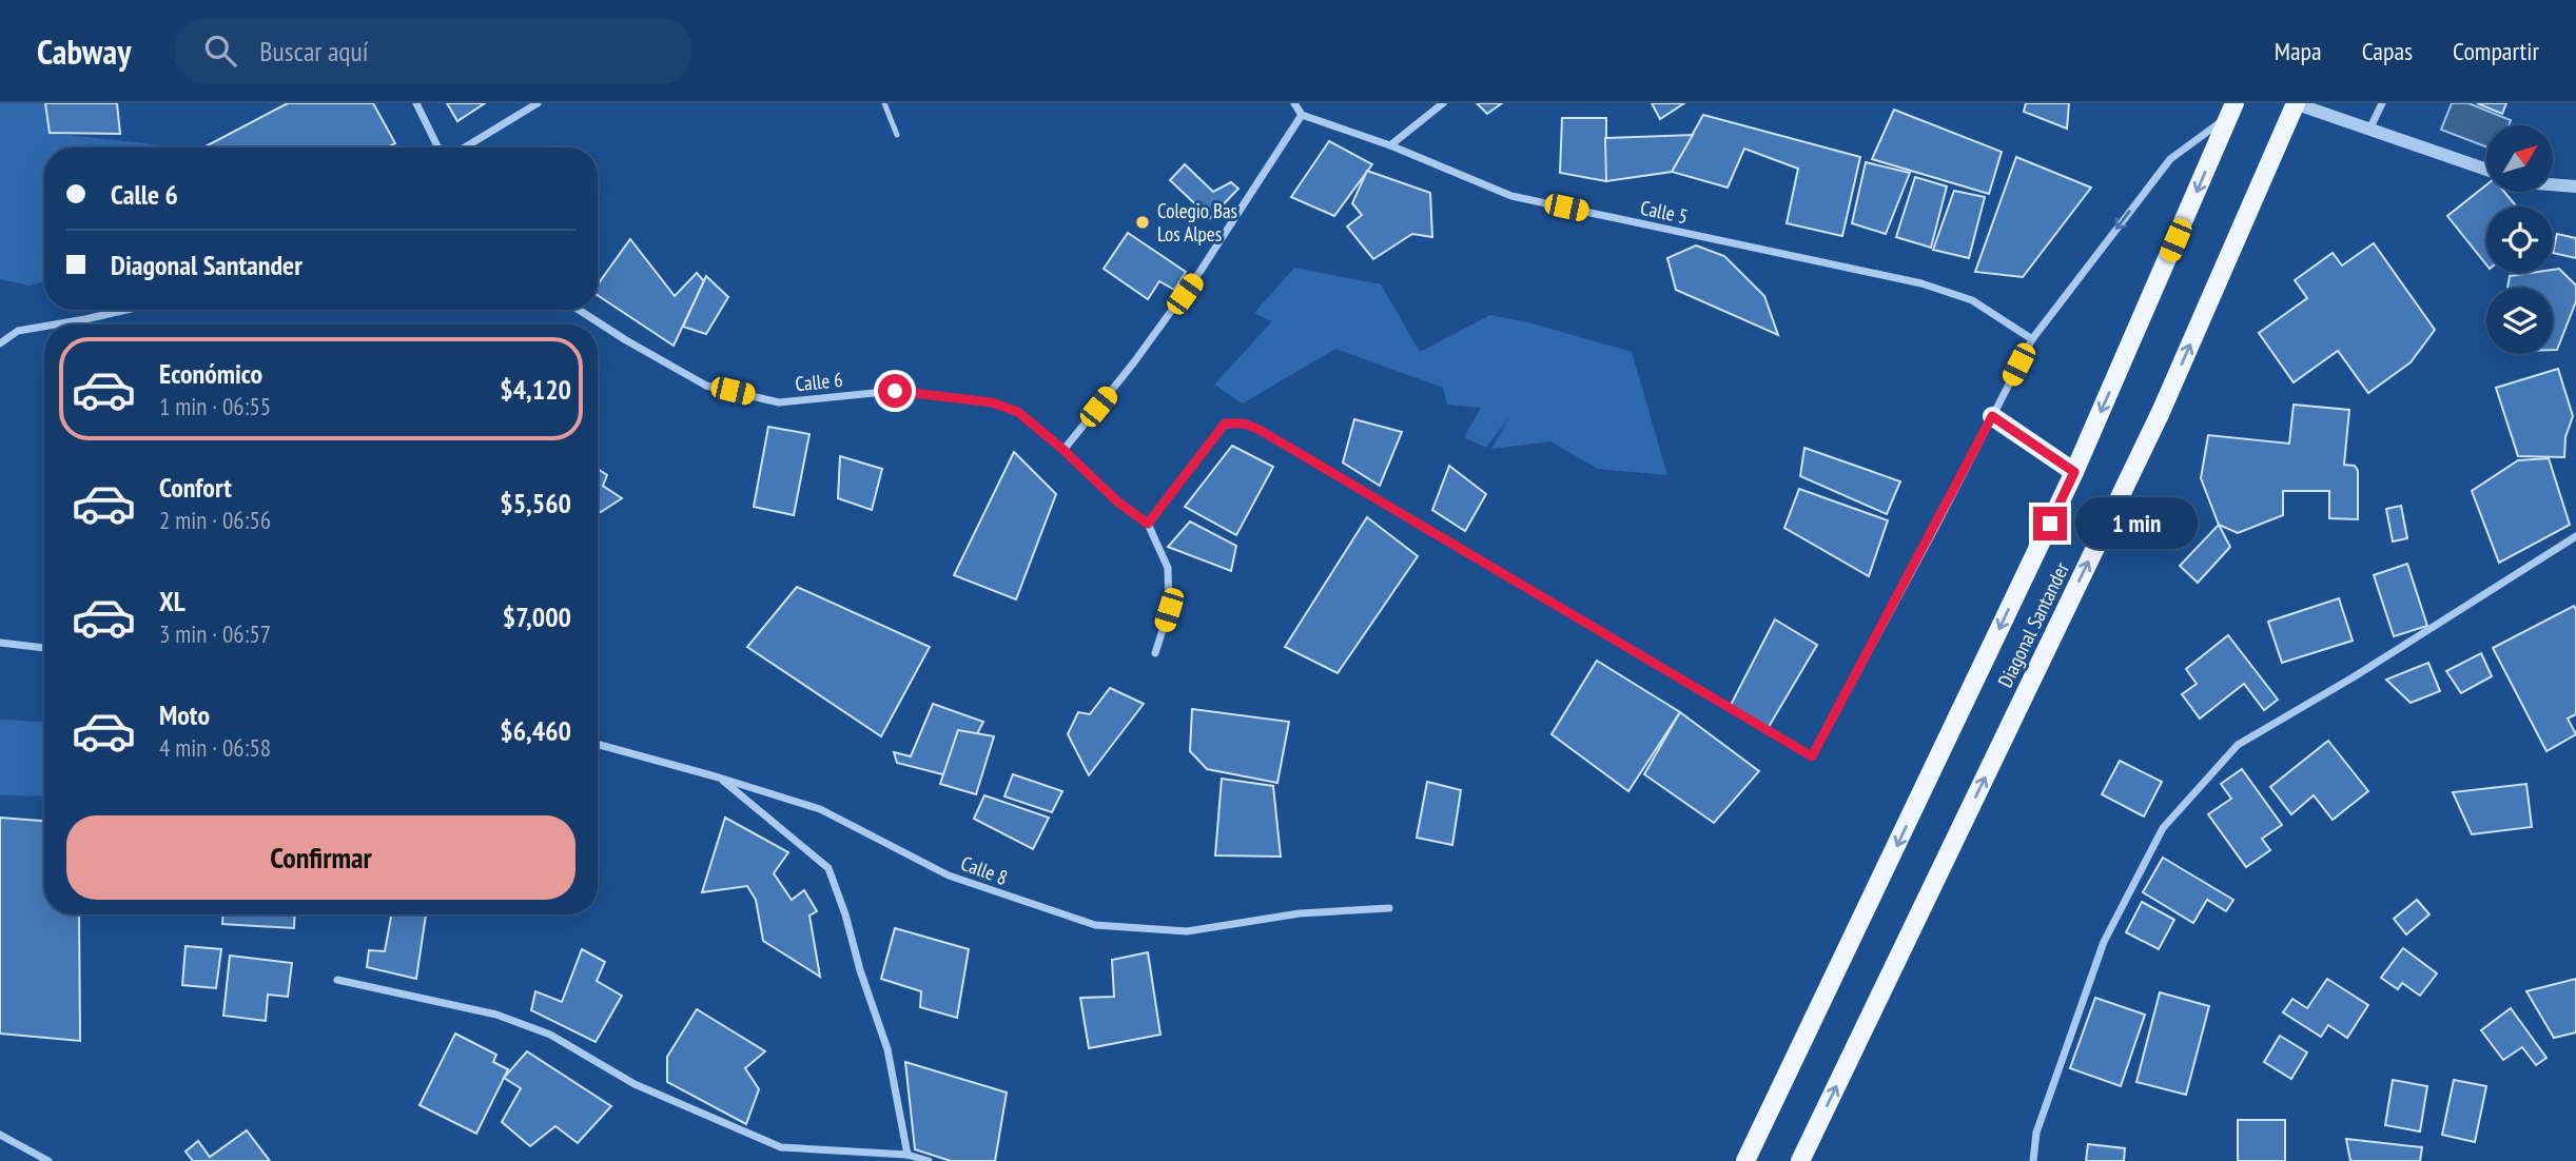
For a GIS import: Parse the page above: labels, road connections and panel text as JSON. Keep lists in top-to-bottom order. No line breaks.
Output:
{"streets":{"main road":["Diagonal Santander"],"street":["Calle 5","Calle 6","Calle 8"]},"crossings":[["Calle 5","Diagonal Santander"],["Calle 6","Diagonal Santander"]],"places":["Colegio Bas Los Alpes"],"north":"top right","page":{"header":"Cabway","search":"Buscar aquí","nav":["Mapa","Capas","Compartir"],"banner":["Calle 6","Diagonal Santander"],"list":[{"name":"Económico","note":"1 min · 06:55","value":"$4,120"},{"name":"Confort","note":"2 min · 06:56","value":"$5,560"},{"name":"XL","note":"3 min · 06:57","value":"$7,000"},{"name":"Moto","note":"4 min · 06:58","value":"$6,460"}],"bubble":"1 min","buttons":"Confirmar"}}
